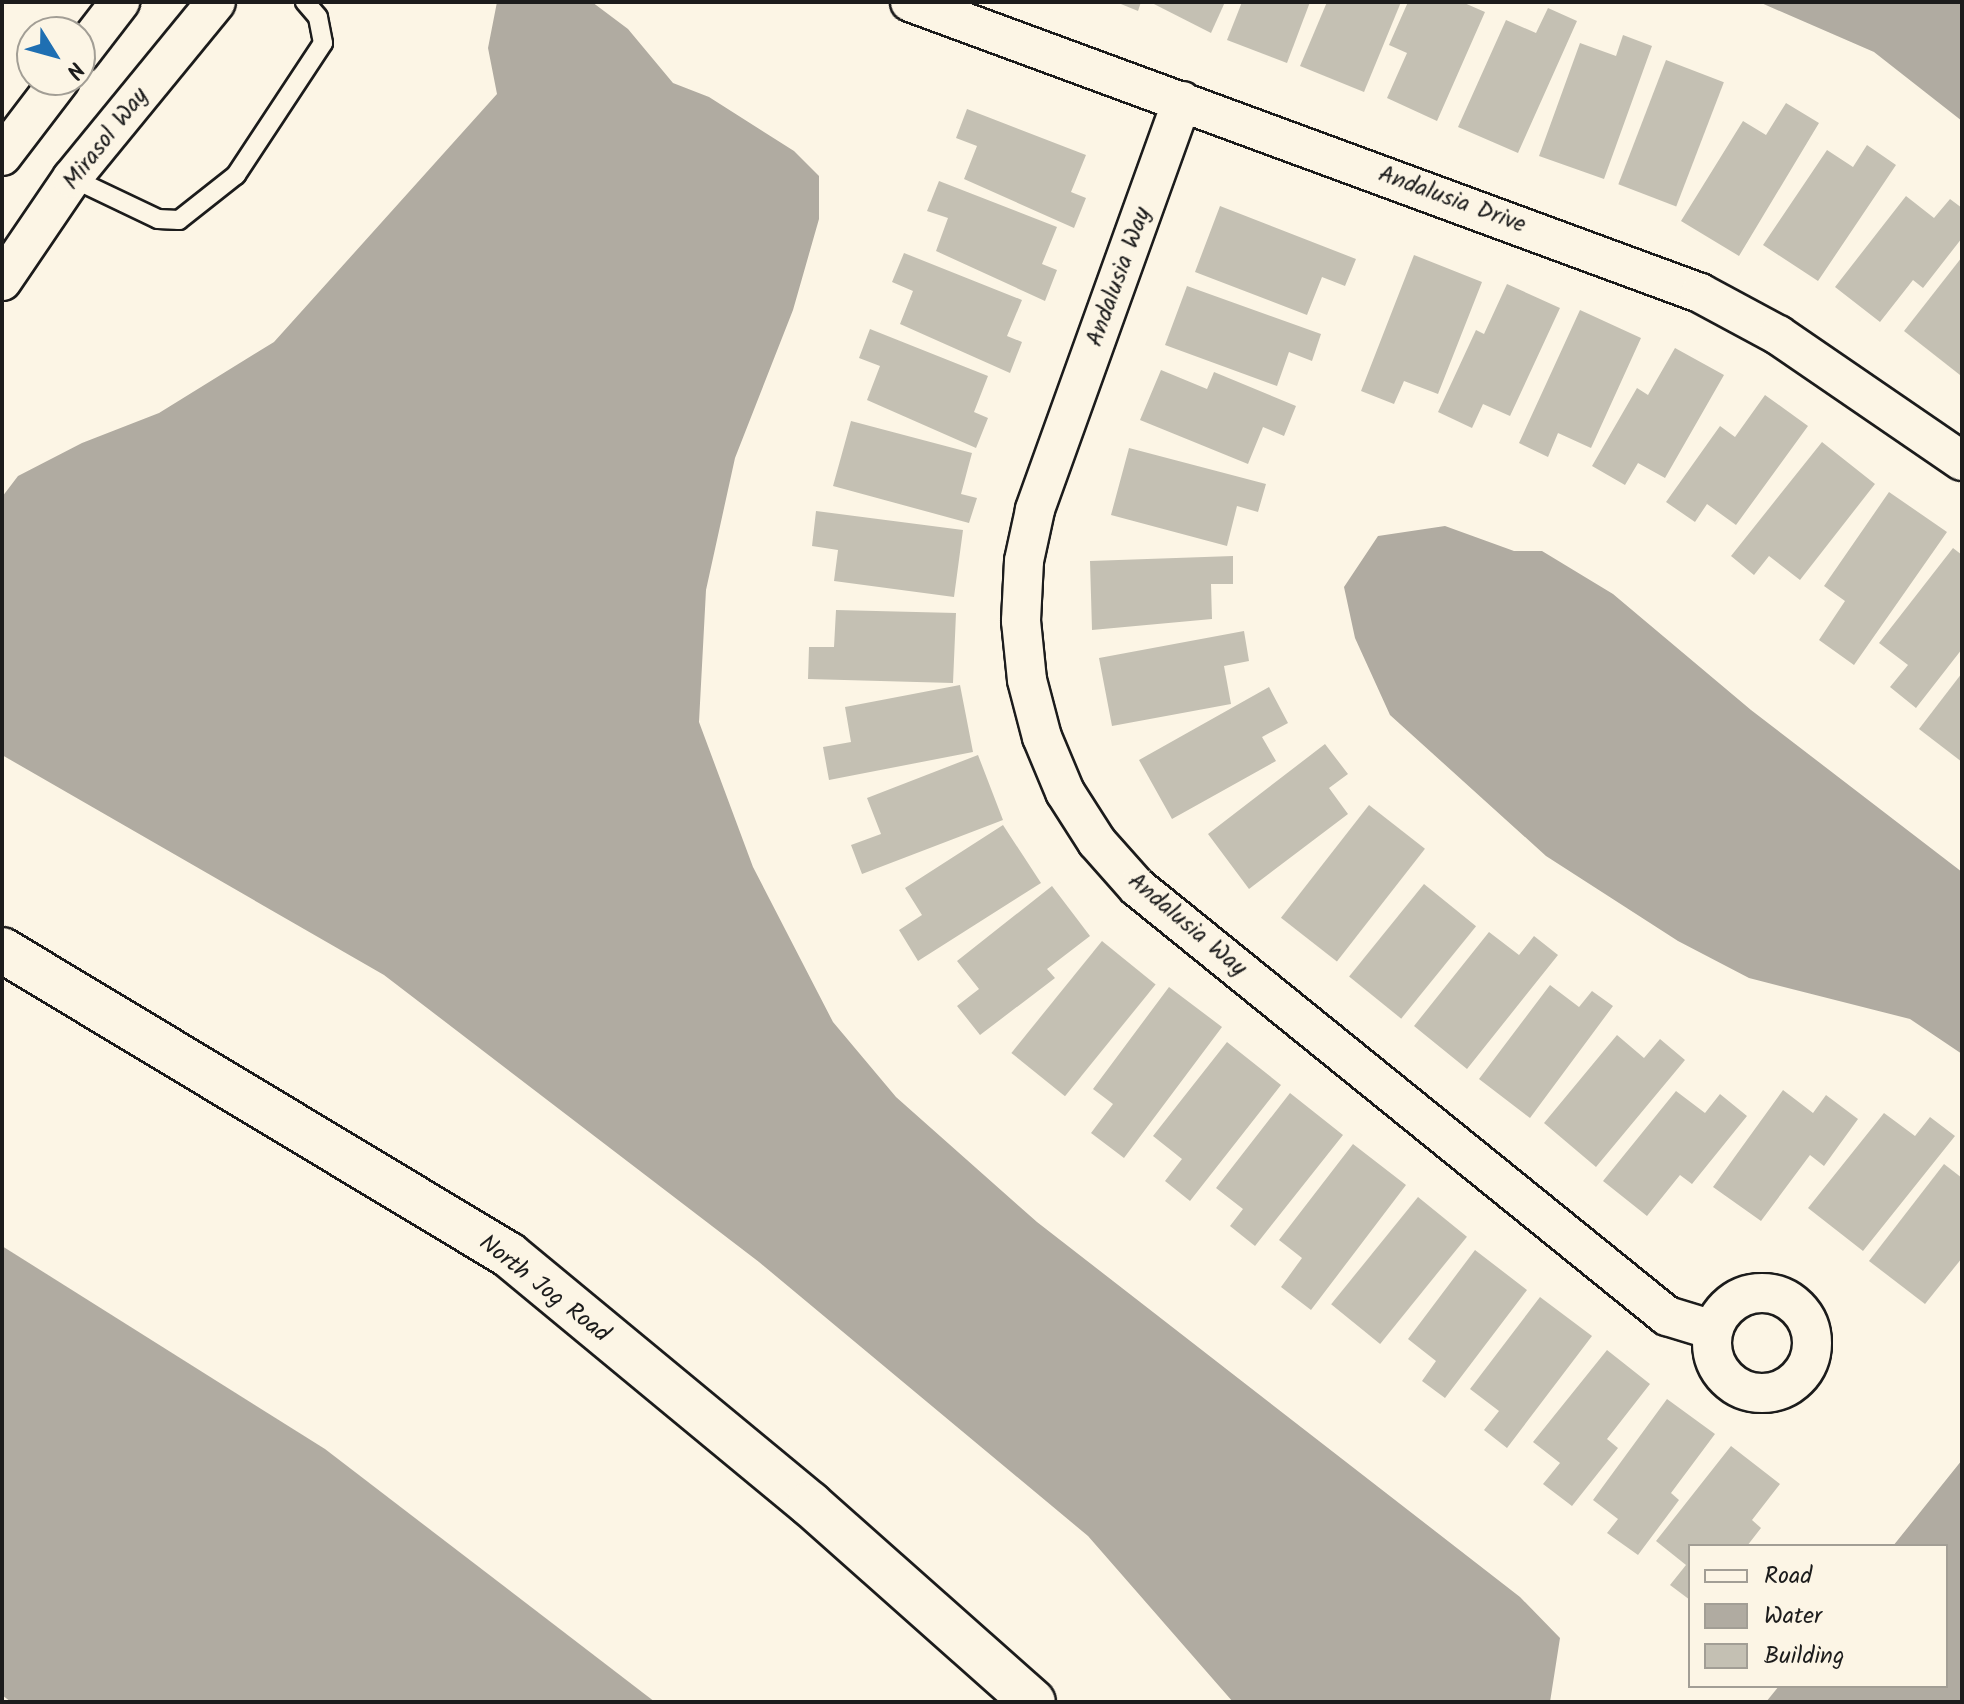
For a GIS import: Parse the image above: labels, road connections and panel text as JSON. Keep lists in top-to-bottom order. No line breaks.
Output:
{"streets":{"street":["Mirasol Way","Andalusia Drive","Andalusia Way","North Jog Road"]},"crossings":[["Andalusia Drive","Andalusia Way"]],"legend":["Road","Water","Building"],"north":"bottom right"}
